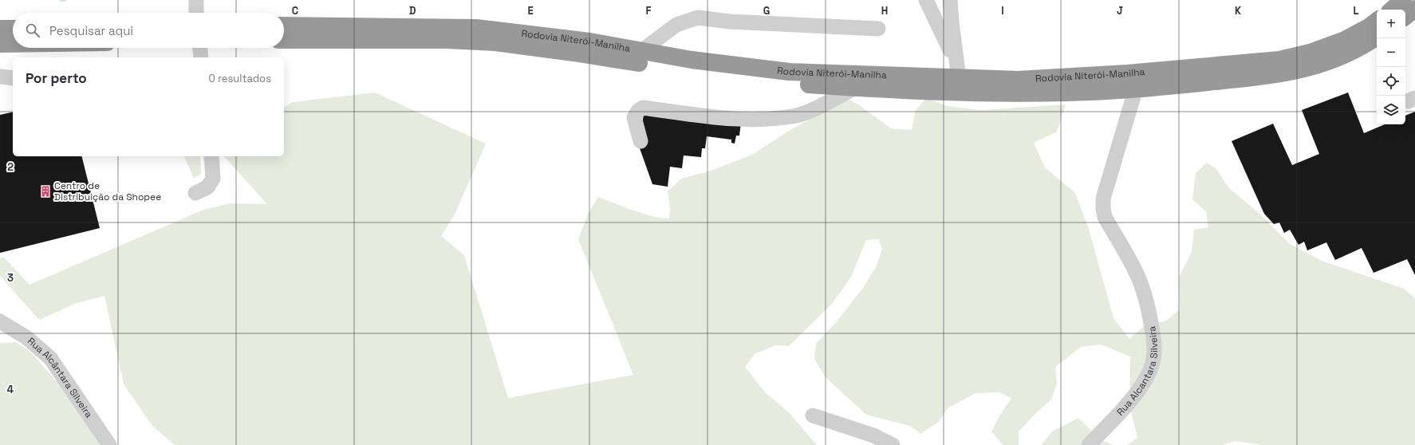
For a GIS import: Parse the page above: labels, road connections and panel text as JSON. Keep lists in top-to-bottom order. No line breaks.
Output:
{"streets":{"highway":["Rodovia Niterói-Manilha"],"street":["Rua Alcantara Silveira","Rua Alcântara Silveira"]},"crossings":[["Rodovia Niterói-Manilha","Rua Alcantara Silveira"]],"places":{"building":["Centro de Distribuição da Shopee"]},"page":{"map_buttons":["+","−"],"search":"Pesquisar aqui","heading":["Por perto","0 resultados"]},"grid":{"columns":["C","D","E","F","G","H","I","J","K","L"],"rows":["2","3","4"]}}
